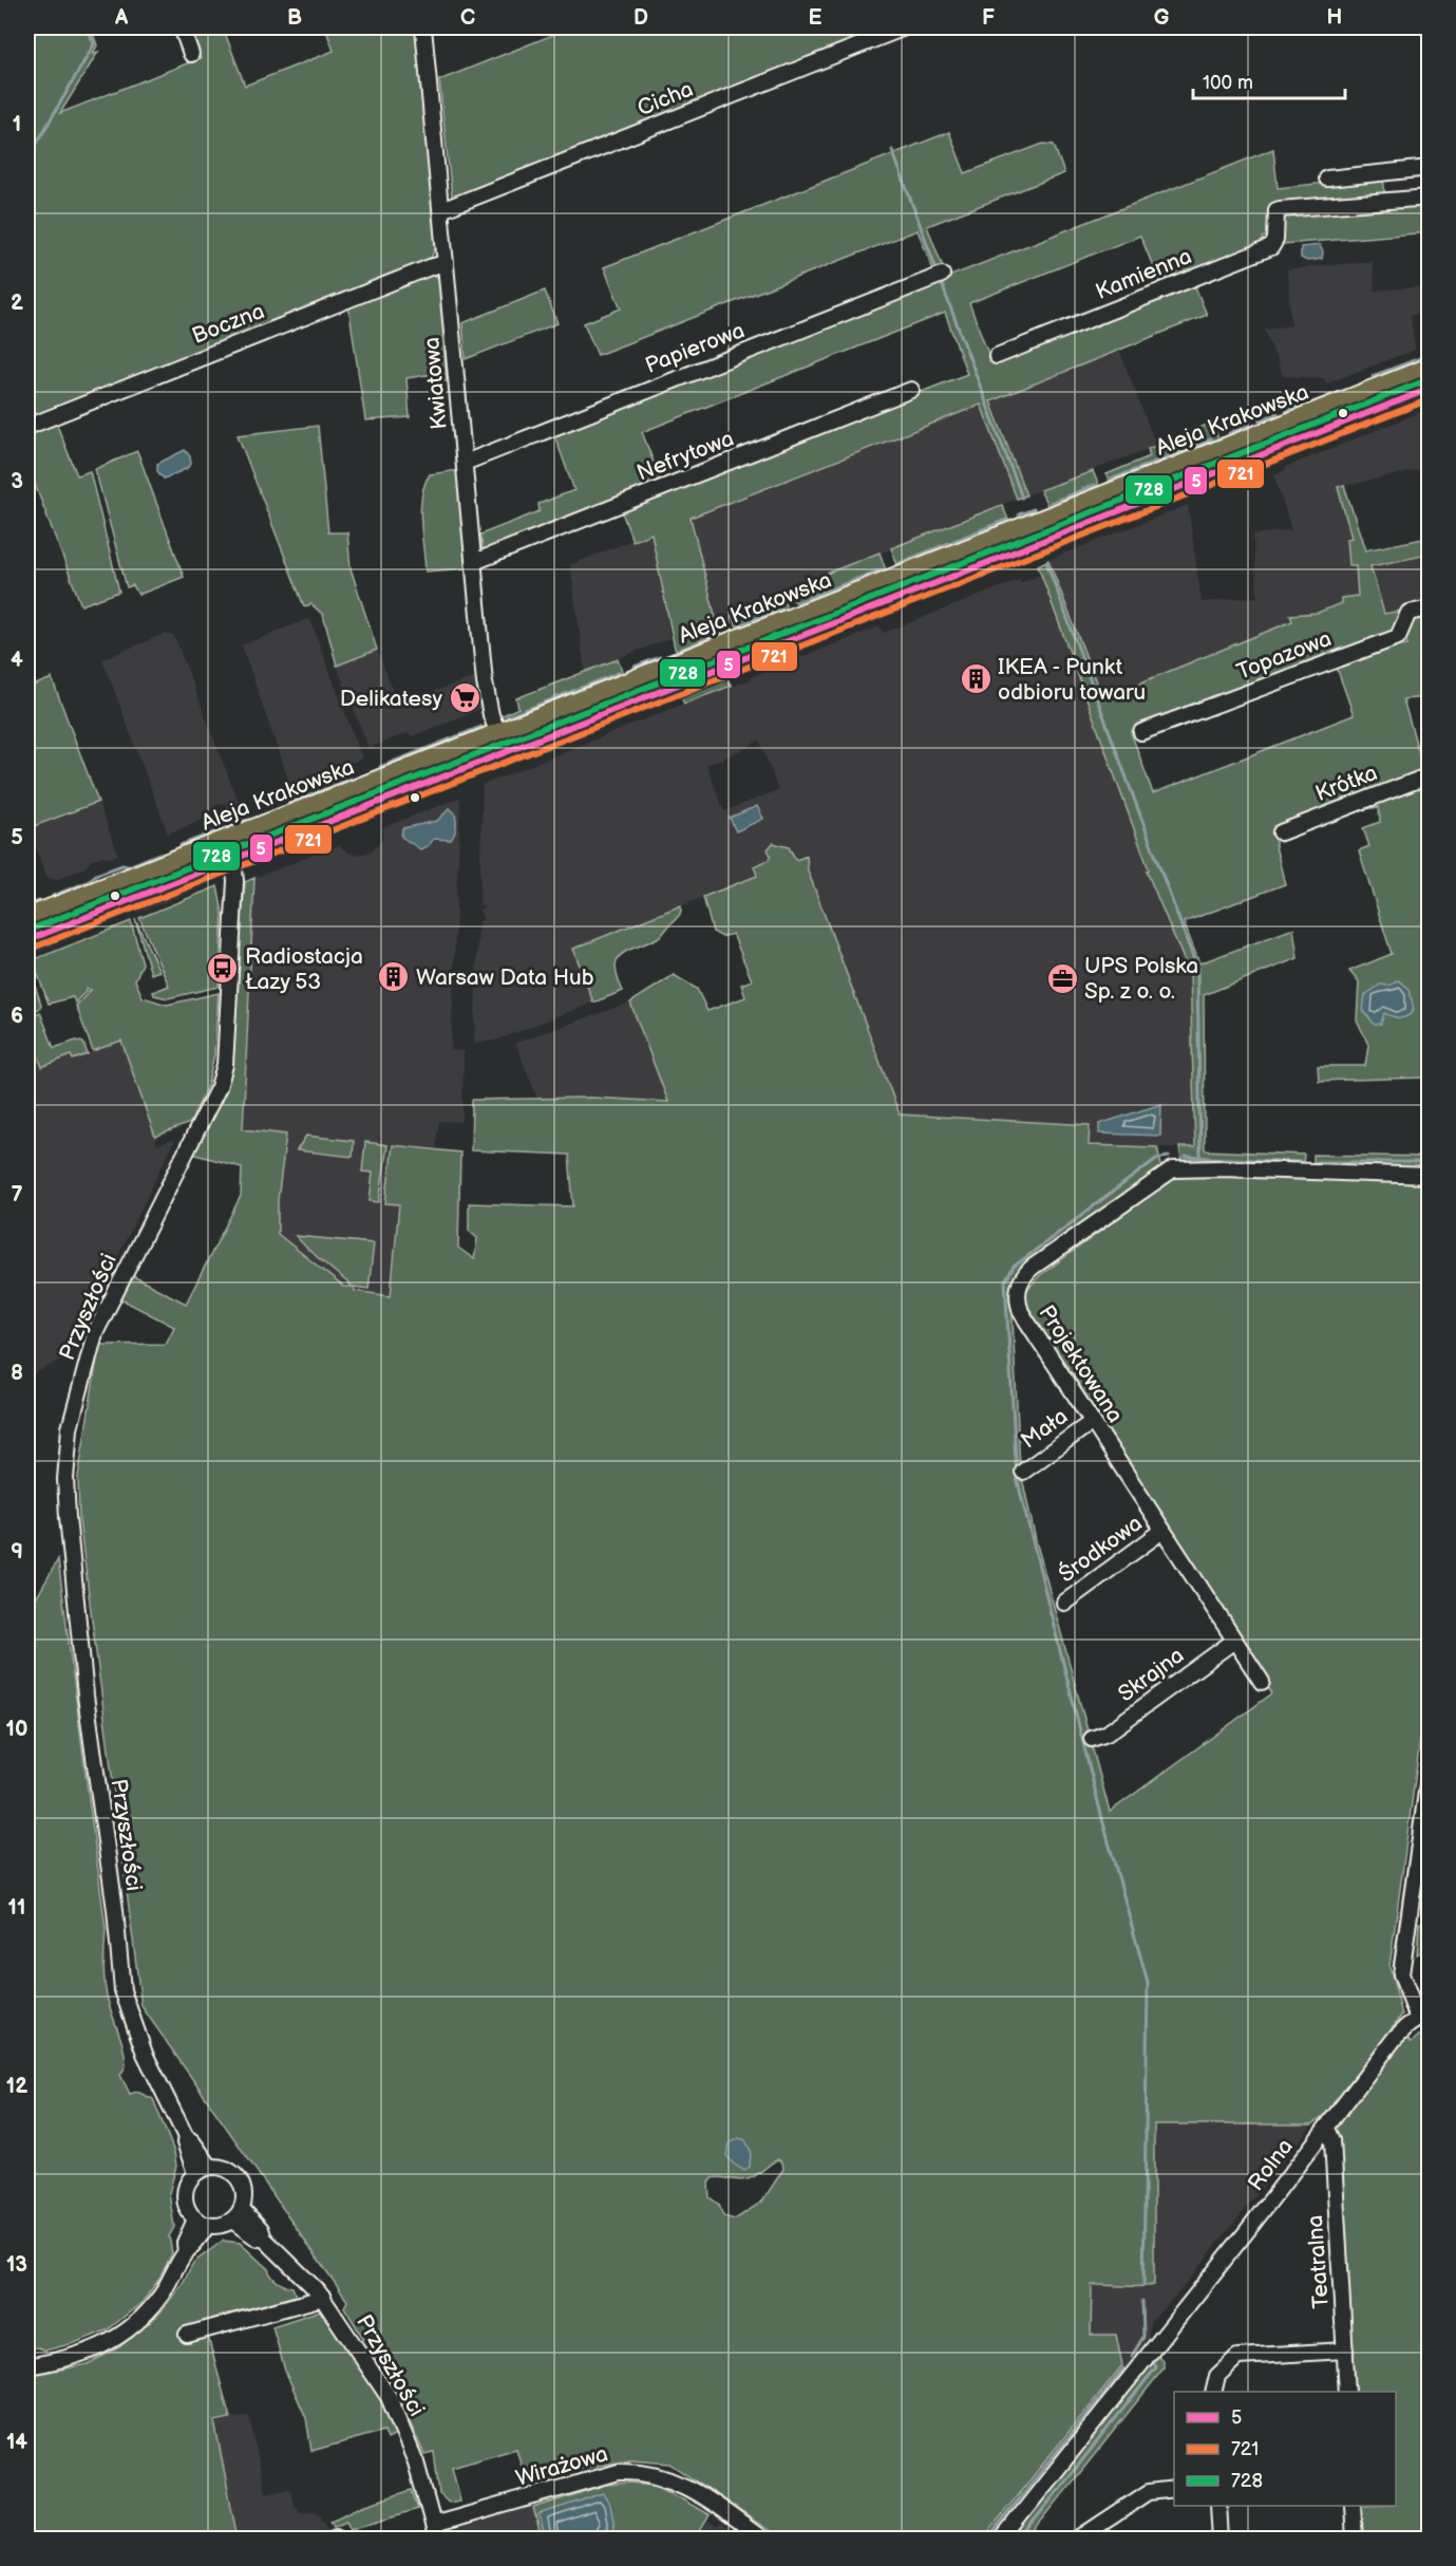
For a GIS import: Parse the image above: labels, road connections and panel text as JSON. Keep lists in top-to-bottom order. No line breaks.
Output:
{"streets":{"main road":["Aleja Krakowska"],"street":["Cicha","Kamienna","Boczna","Papierowa","Kwiatowa","Nefrytowa","Topazowa","Krótka","Przyszłości","Projektowana","Mała","Środkowa","Skrajna","Rolna","Teatralna","Wirażowa"]},"crossings":[["Cicha","Kwiatowa"],["Boczna","Kwiatowa"],["Papierowa","Kwiatowa"],["Kwiatowa","Aleja Krakowska"],["Kwiatowa","Nefrytowa"],["Aleja Krakowska","Przyszłości"],["Przyszłości","Wirażowa"],["Projektowana","Mała"],["Projektowana","Środkowa"],["Projektowana","Skrajna"],["Rolna","Teatralna"]],"places":{"building":["IKEA - Punkt odbioru towaru","Warsaw Data Hub"],"supermarket":["Delikatesy"],"bus stop":["Radiostacja Łazy 53"],"office":["UPS Polska Sp. z o. o."]},"lines":["transit line 728","transit line 5","transit line 721"],"legend":["5","721","728"],"scale_bar":"100 m","grid":{"columns":["A","B","C","D","E","F","G","H"],"rows":["1","2","3","4","5","6","7","8","9","10","11","12","13","14"]}}
